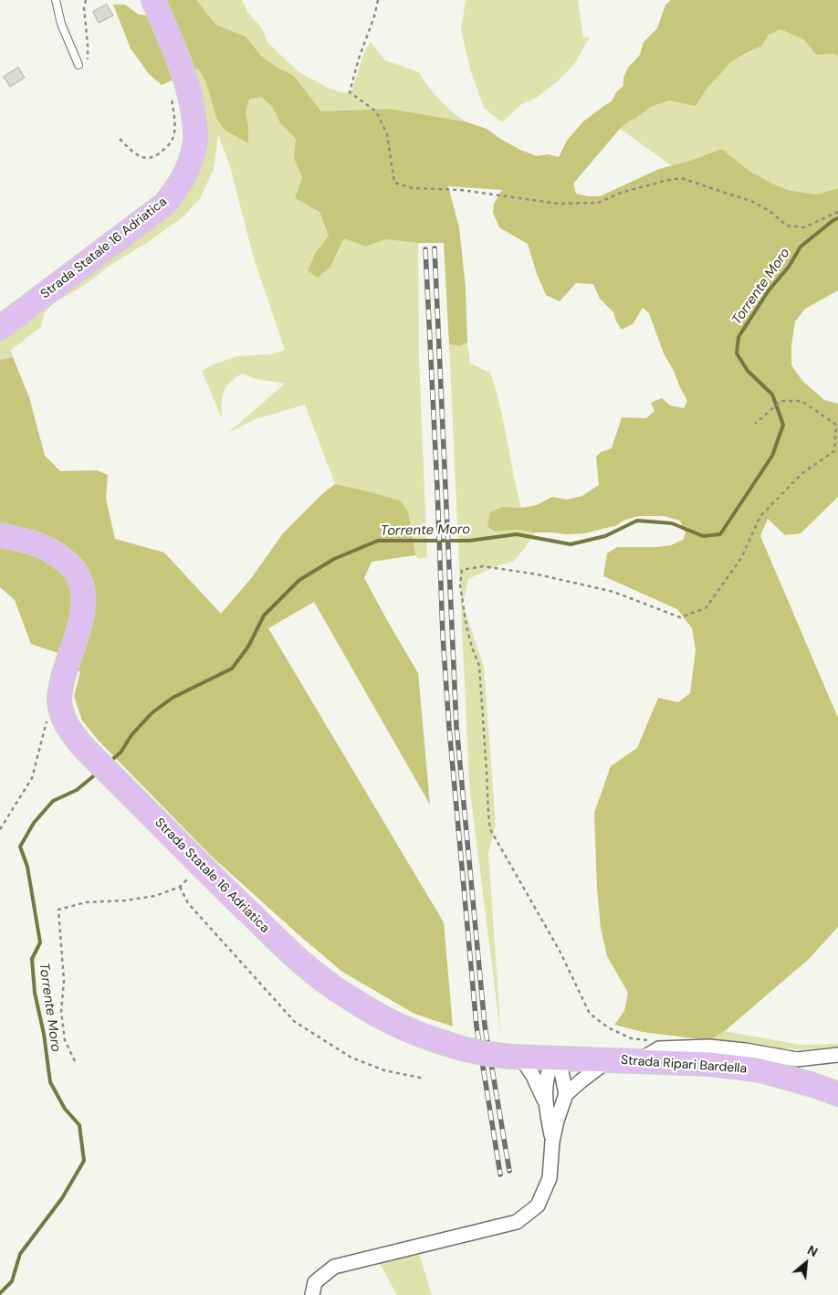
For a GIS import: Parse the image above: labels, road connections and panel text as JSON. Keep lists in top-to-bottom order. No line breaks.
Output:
{"streets":{"main road":["Strada Statale 16 Adriatica","Strada Ripari Bardella"]},"crossings":[["Strada Statale 16 Adriatica","Strada Ripari Bardella"]],"water":["Torrente Moro"],"north":"top right"}
